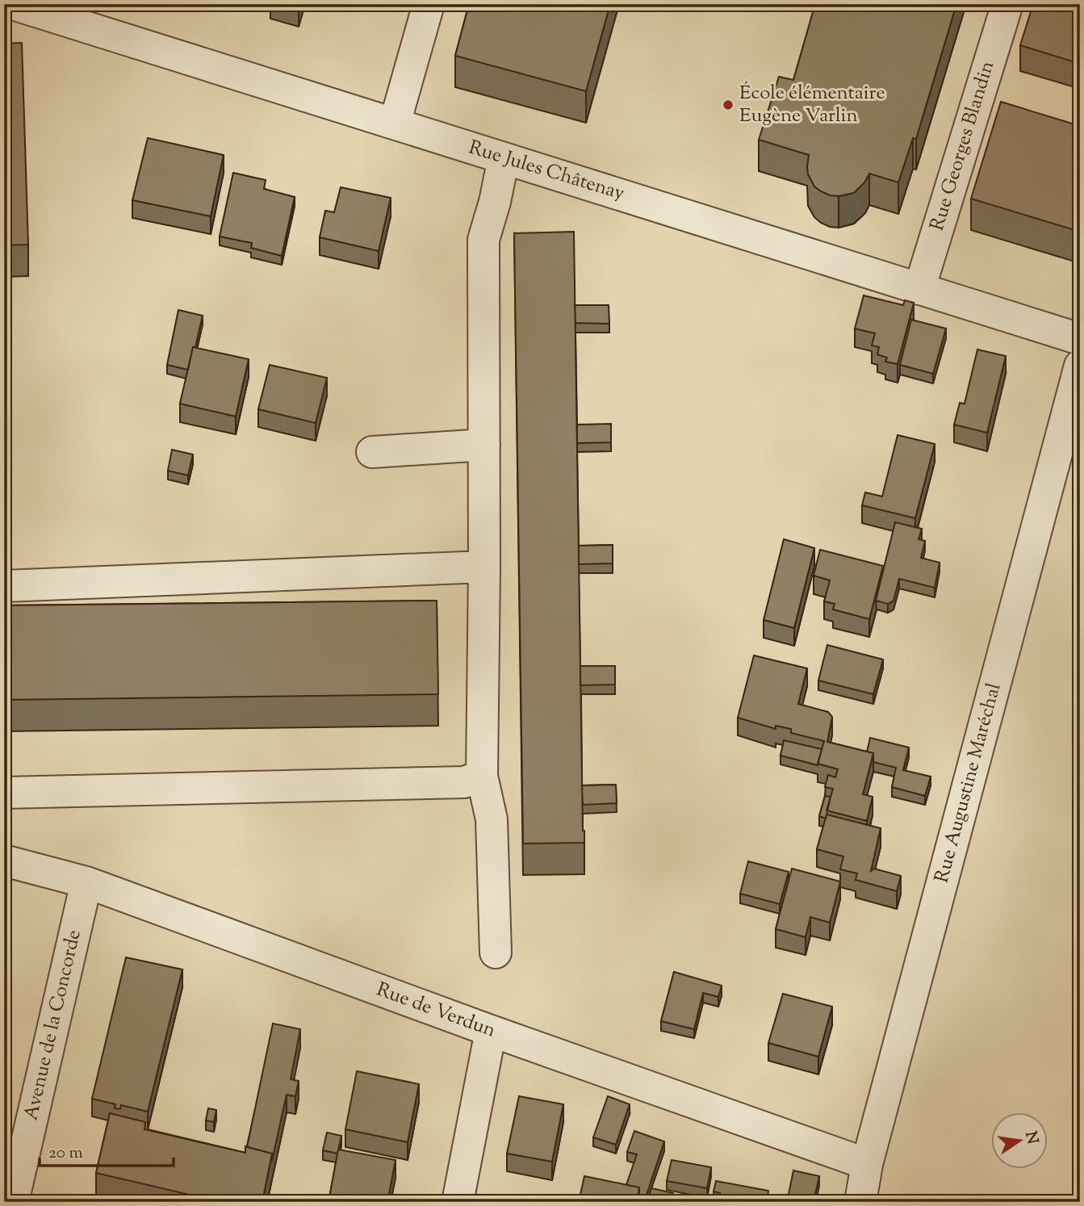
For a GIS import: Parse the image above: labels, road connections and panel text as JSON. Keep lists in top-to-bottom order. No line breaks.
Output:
{"streets":{"street":["Rue Georges Blandin","Rue Jules Châtenay","Rue Augustine Maréchal","Rue de Verdun","Avenue de la Concorde"]},"crossings":[["Rue Georges Blandin","Rue Jules Châtenay"],["Rue Augustine Maréchal","Rue de Verdun"],["Rue de Verdun","Avenue de la Concorde"]],"places":["École élémentaire Eugène Varlin"],"scale_bar":"20 m","north":"right"}
